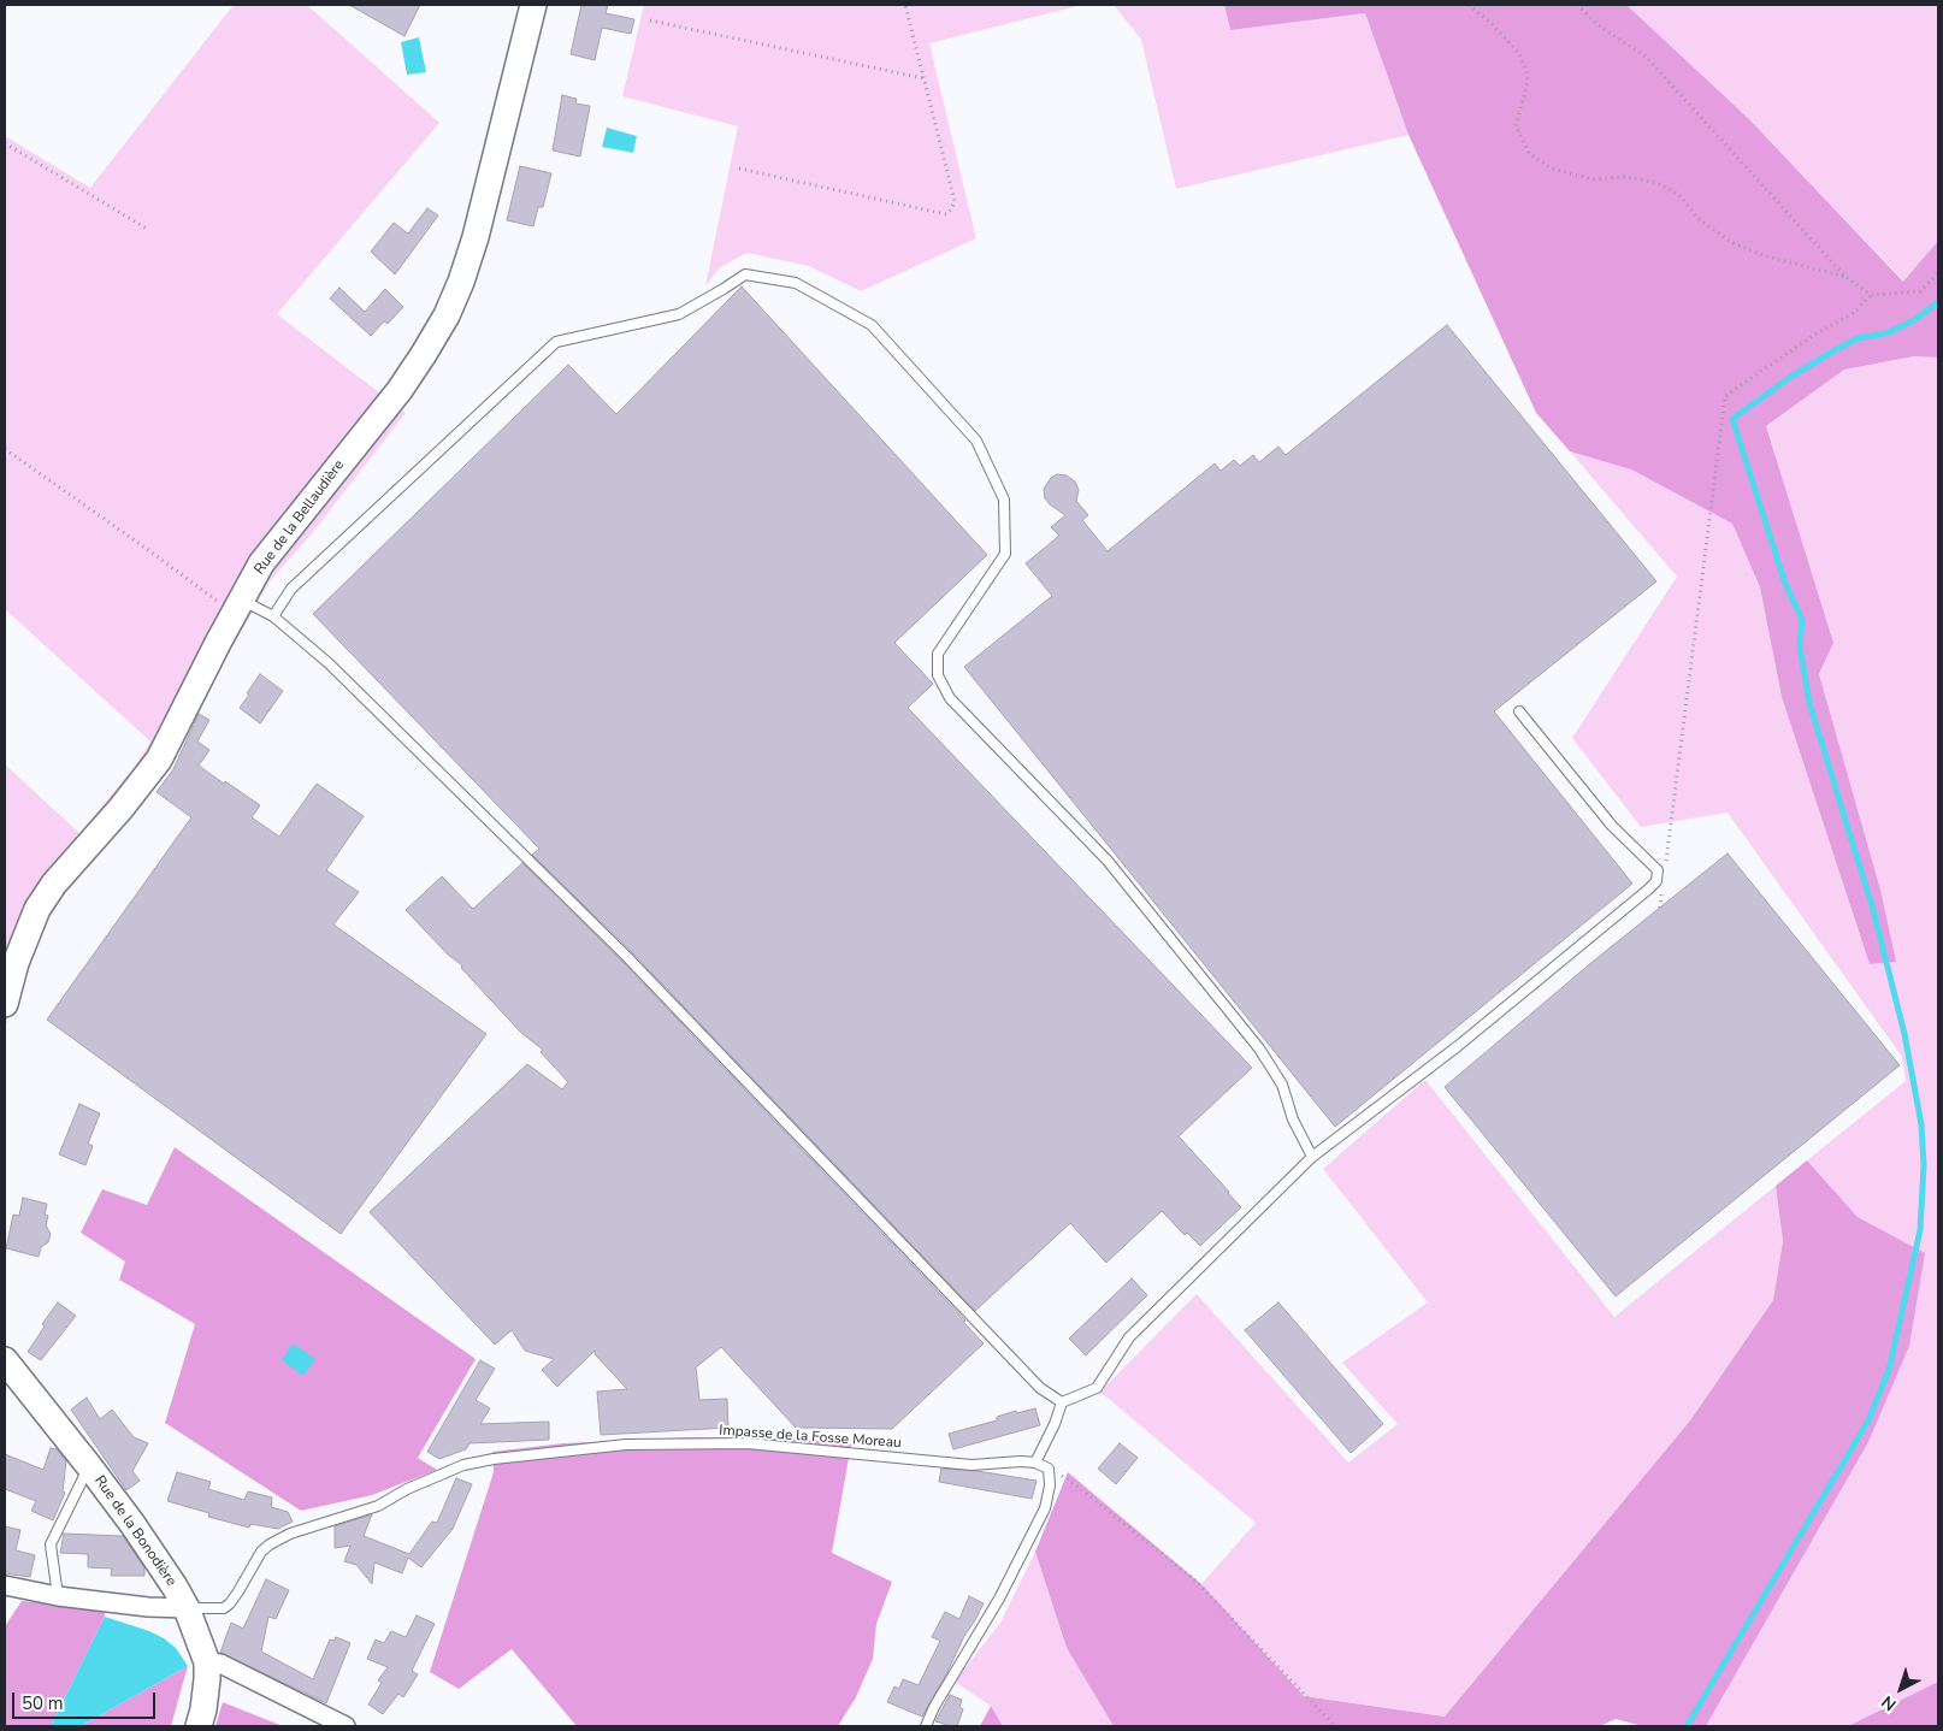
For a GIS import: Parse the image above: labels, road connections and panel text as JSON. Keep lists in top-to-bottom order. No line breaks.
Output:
{"streets":{"street":["Rue de la Bellaudière","Rue de la Bonodière"],"lane":["Impasse de la Fosse Moreau"]},"crossings":[["Impasse de la Fosse Moreau","Rue de la Bonodière"]],"scale_bar":"50 m","north":"bottom left"}
